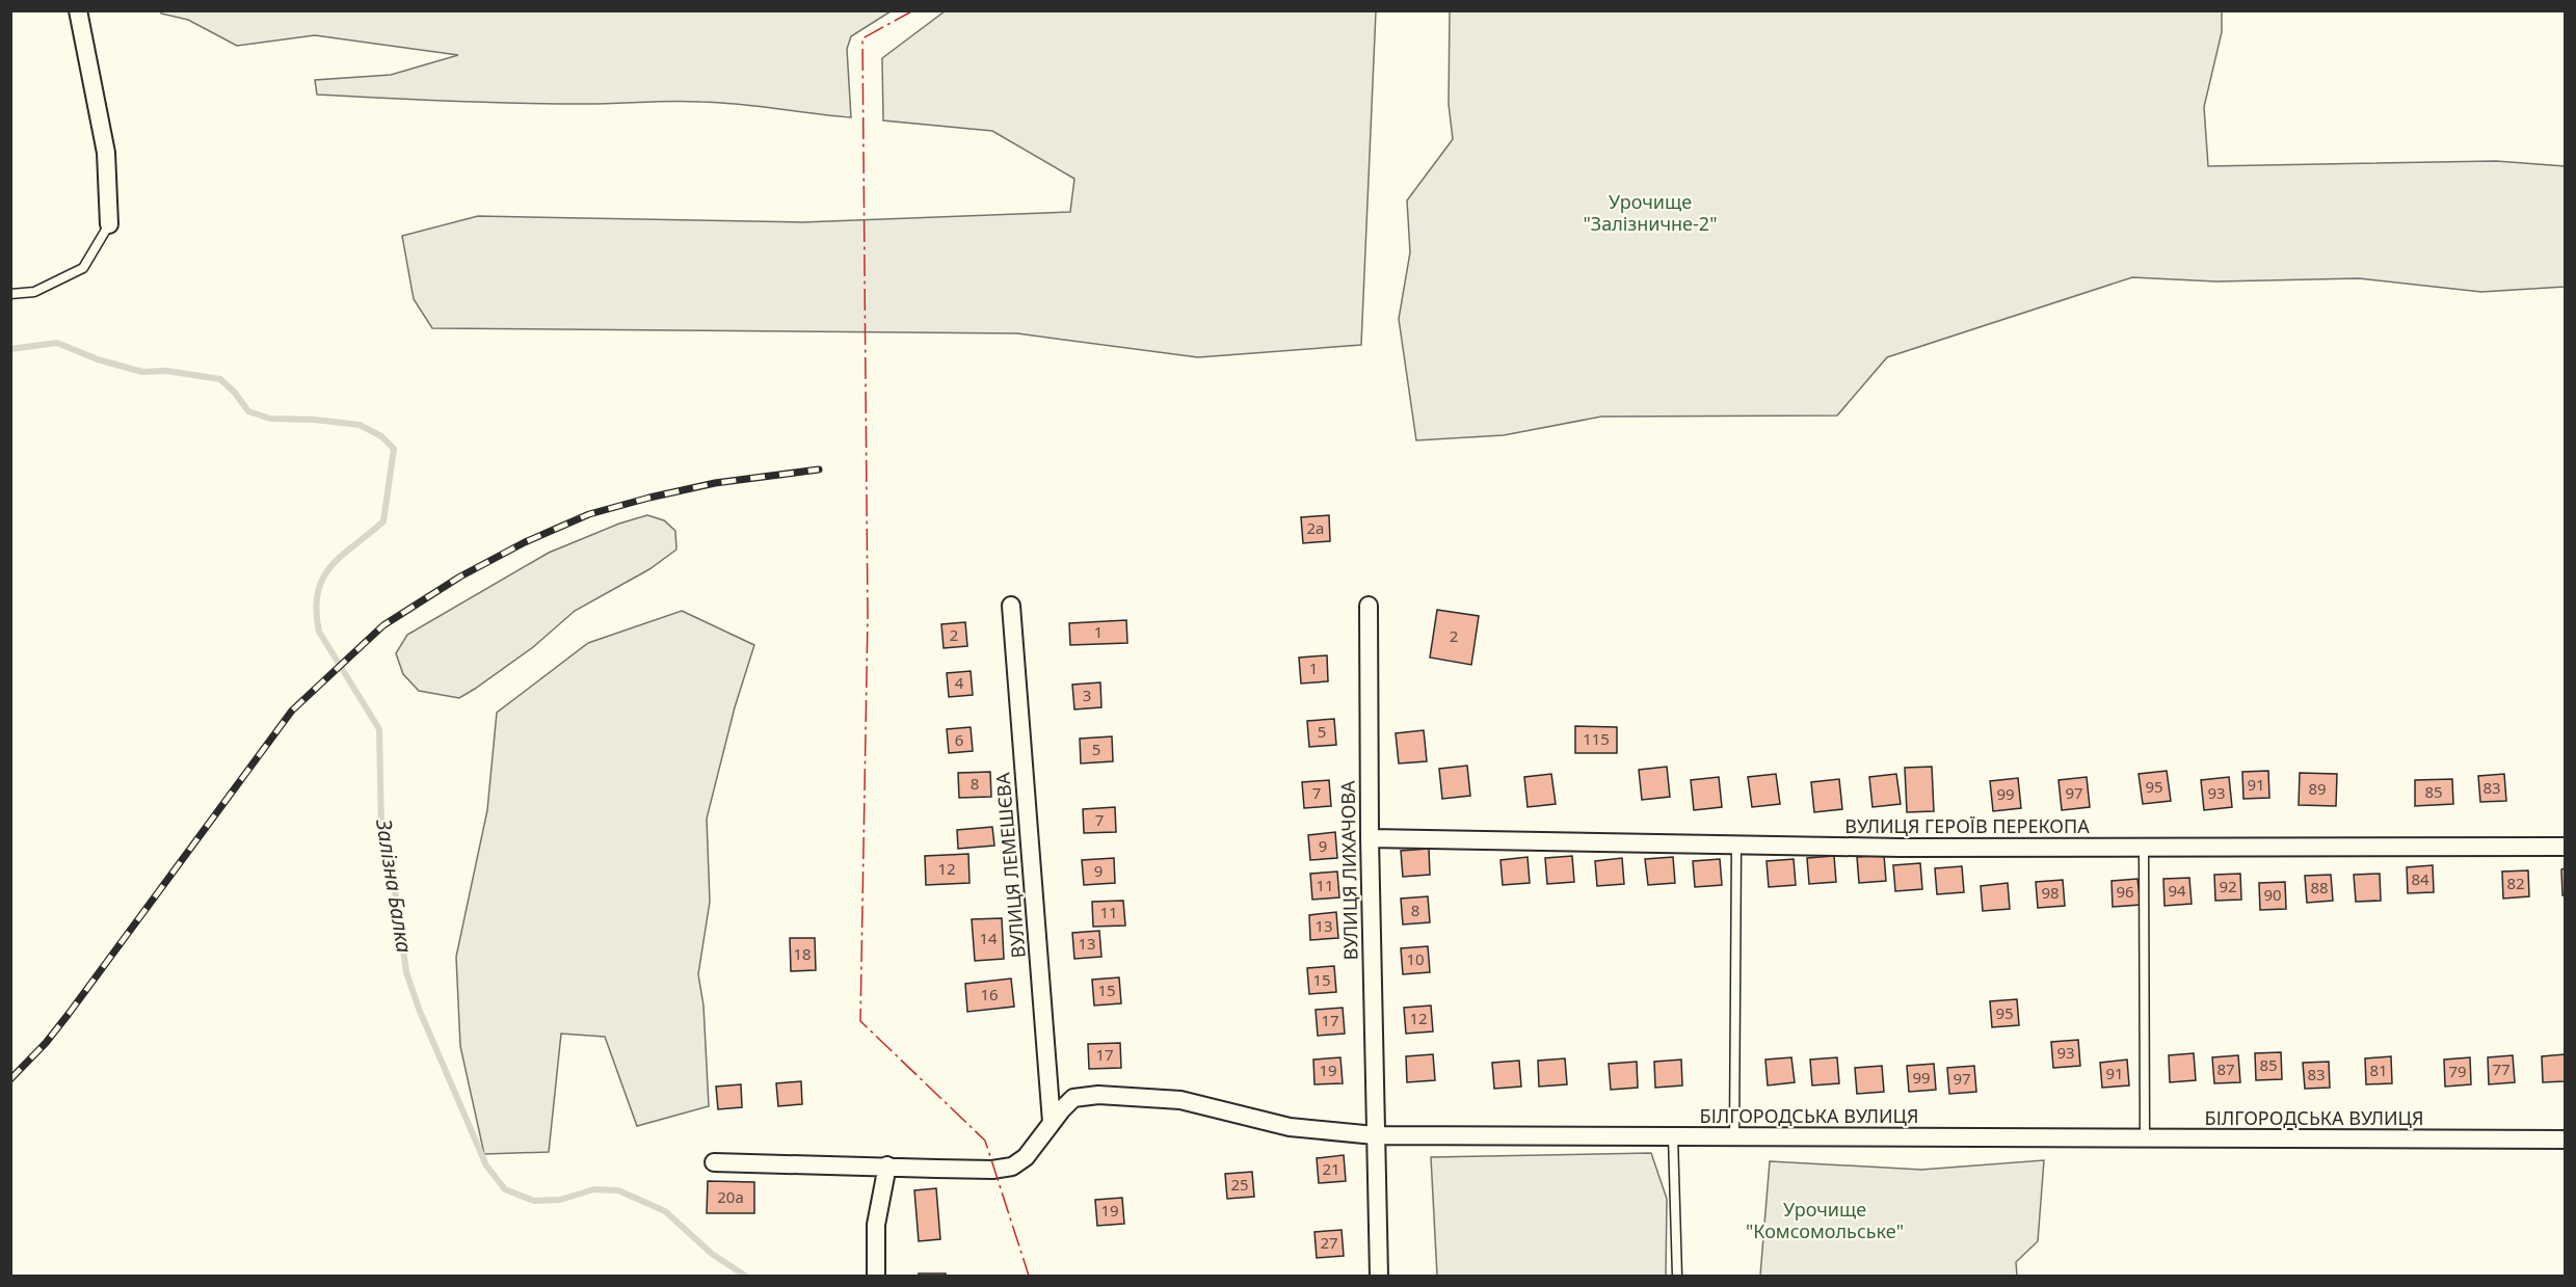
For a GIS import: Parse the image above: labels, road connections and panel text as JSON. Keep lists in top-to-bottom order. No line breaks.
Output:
{"streets":{"street":["ВУЛИЦЯ ГЕРОЇВ ПЕРЕКОПА","ВУЛИЦЯ ЛЕМЕШЄВА","ВУЛИЦЯ ЛИХАЧОВА","БІЛГОРОДСЬКА ВУЛИЦЯ"]},"crossings":[["ВУЛИЦЯ ГЕРОЇВ ПЕРЕКОПА","ВУЛИЦЯ ЛИХАЧОВА"],["ВУЛИЦЯ ЛЕМЕШЄВА","БІЛГОРОДСЬКА ВУЛИЦЯ"],["ВУЛИЦЯ ЛИХАЧОВА","БІЛГОРОДСЬКА ВУЛИЦЯ"]],"water":["Залізна Балка"],"parks":["Урочище \"Залізничне-2\"","Урочище \"Комсомольське\""],"house_numbers":["2а","1","2","2","1","4","3","5","115","6","5","8","91","95","83","89","85","7","97","93","99","7","9","12","9","84","82","11","92","88","94","96","98","90","8","11","13","14","13","18","10","15","15","16","95","12","17","93","17","85","87","77","19","81","79","91","83","99","97","21","25","20а","19","27"]}
